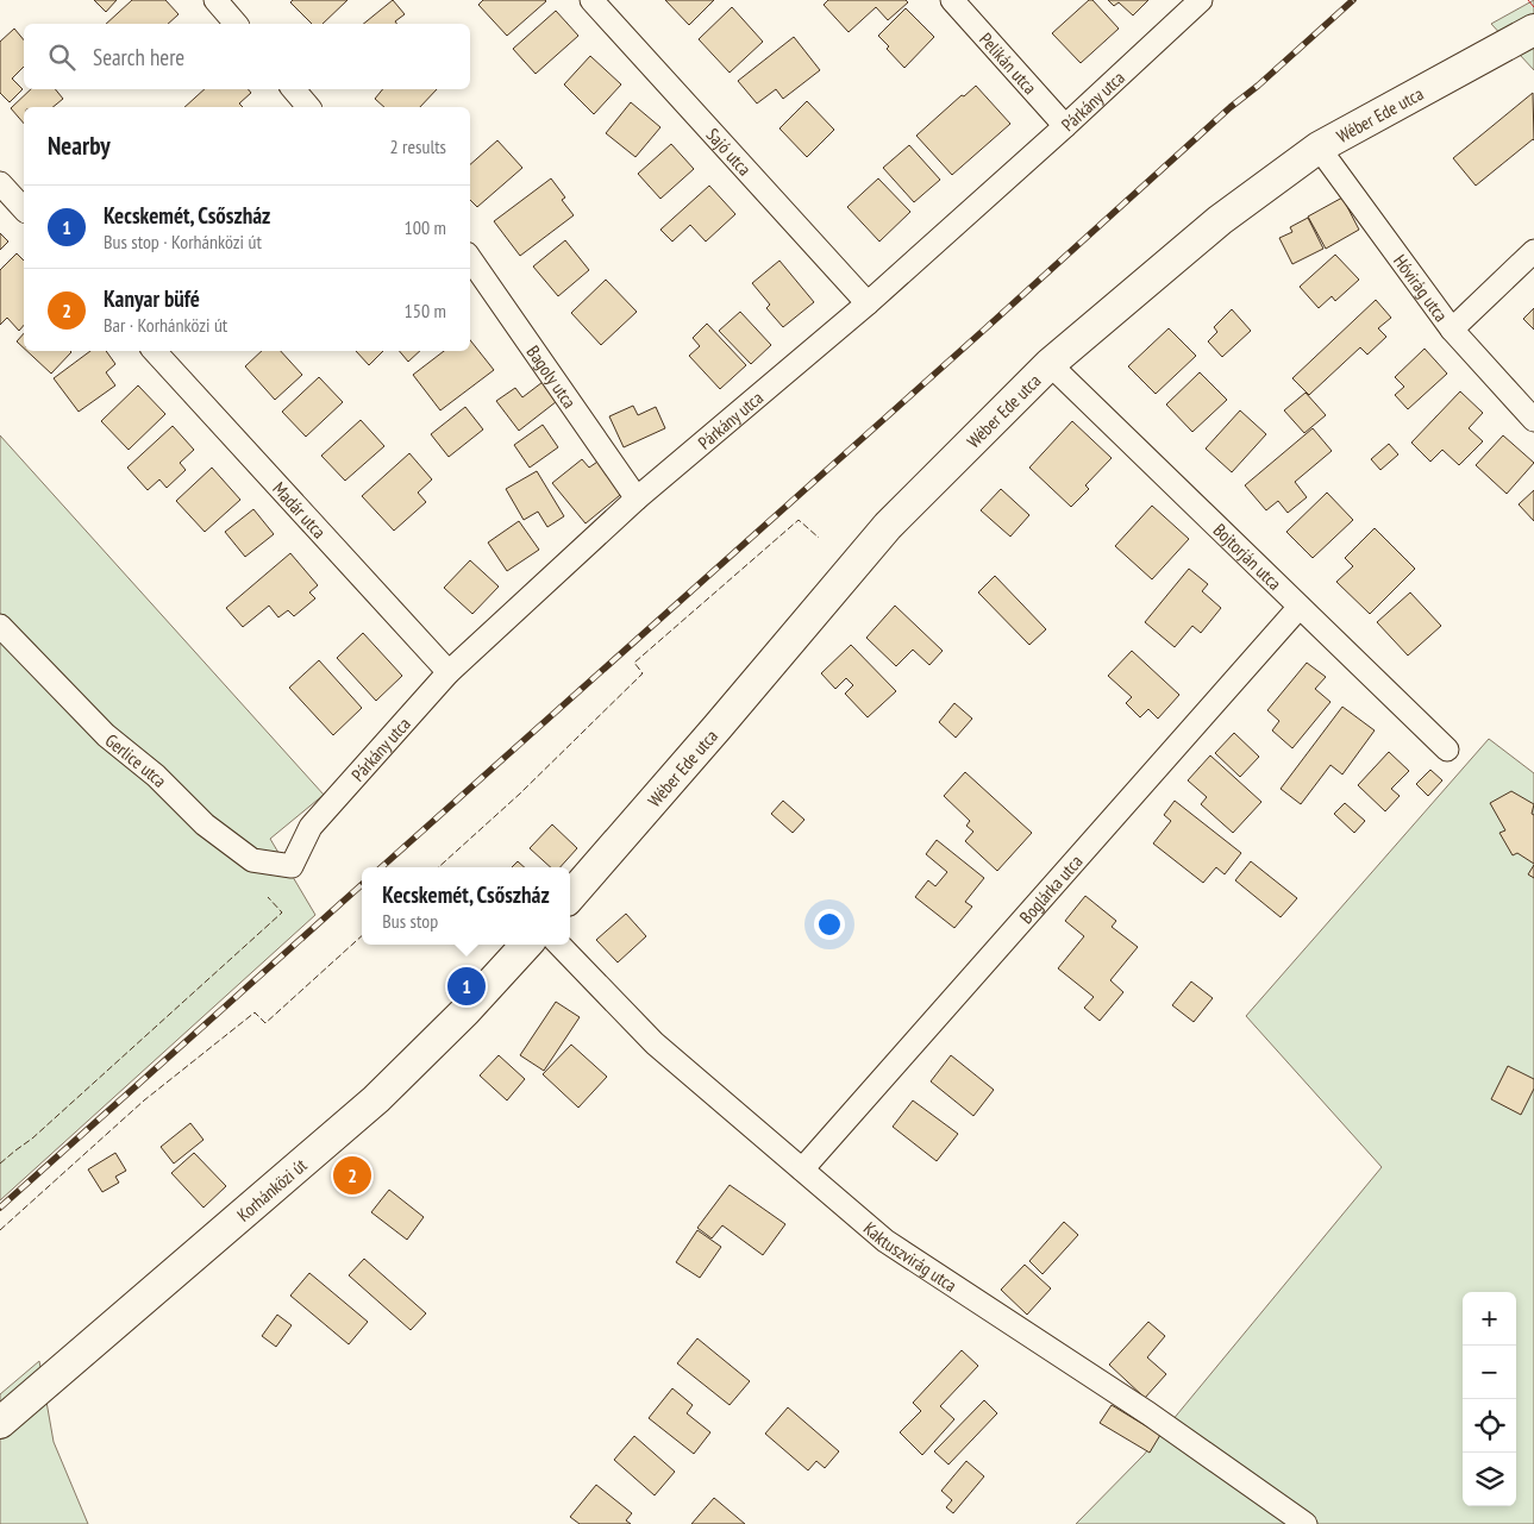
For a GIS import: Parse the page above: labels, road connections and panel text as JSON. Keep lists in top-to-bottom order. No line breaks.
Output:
{"streets":{"street":["Pelikán utca","Párkány utca","Wéber Ede utca","Sajó utca","Hóvirág utca","Bagoly utca","Madár utca","Bojtorján utca","Gerlice utca","Boglárka utca","Korhánközi út","Kaktuszvirág utca"]},"crossings":[["Pelikán utca","Párkány utca"],["Párkány utca","Sajó utca"],["Párkány utca","Bagoly utca"],["Párkány utca","Madár utca"],["Párkány utca","Gerlice utca"],["Wéber Ede utca","Hóvirág utca"],["Wéber Ede utca","Bojtorján utca"],["Bojtorján utca","Boglárka utca"],["Boglárka utca","Kaktuszvirág utca"]],"page":{"search":"Search here","heading":["Nearby","2 results"],"list":[{"mark":"1","name":"Kecskemét, Csőszház","note":"Bus stop · Korhánközi út","value":"100 m"},{"mark":"2","name":"Kanyar büfé","note":"Bar · Korhánközi út","value":"150 m"}],"popup":["Kecskemét, Csőszház","Bus stop"],"pins":["1","2"],"map_buttons":["+","−"]}}
